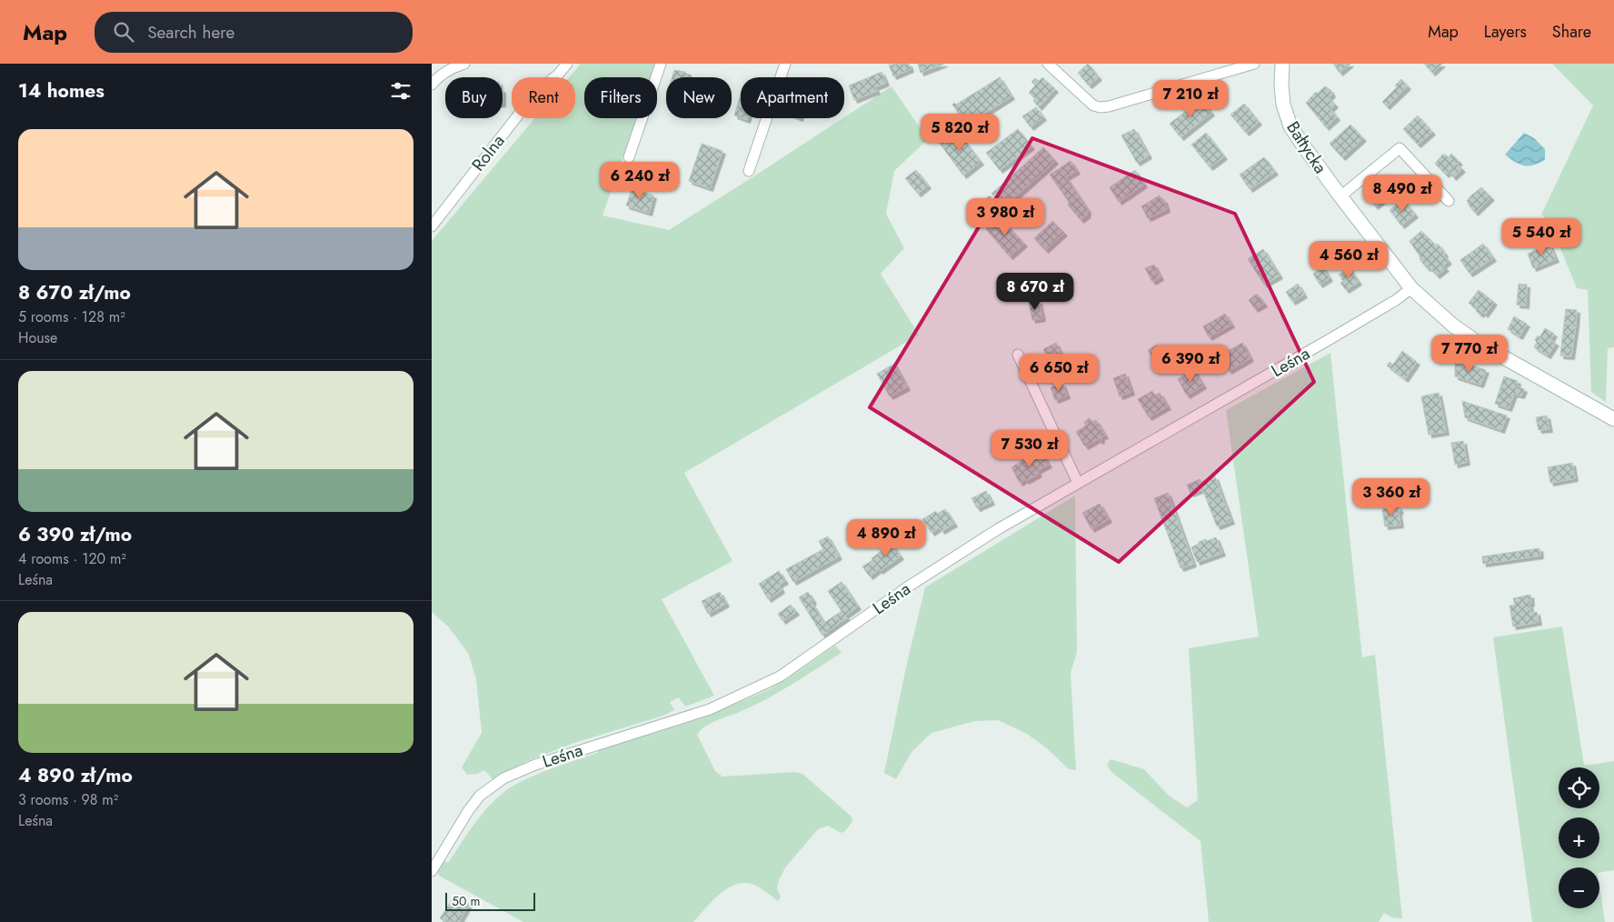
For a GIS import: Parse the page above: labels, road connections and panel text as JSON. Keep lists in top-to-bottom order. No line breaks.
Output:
{"streets":{"street":["Bałtycka","Rolna","Leśna"]},"crossings":[["Bałtycka","Leśna"]],"scale_bar":"50 m","page":{"header":"Map","search":"Search here","nav":["Map","Layers","Share"],"heading":"14 homes","chip":["Buy","Rent","Filters","New","Apartment"],"price":["7 210 zł","5 820 zł","6 240 zł","8 490 zł","3 980 zł","5 540 zł","4 560 zł","8 670 zł","7 770 zł","6 390 zł","6 650 zł","7 530 zł","3 360 zł","4 890 zł"],"list":[{"name":"8 670 zł/mo","note":"5 rooms · 128 m² · House"},{"name":"6 390 zł/mo","note":"4 rooms · 120 m² · Leśna"},{"name":"4 890 zł/mo","note":"3 rooms · 98 m² · Leśna"}],"map_buttons":["+","−"],"scale":"50 m"}}
